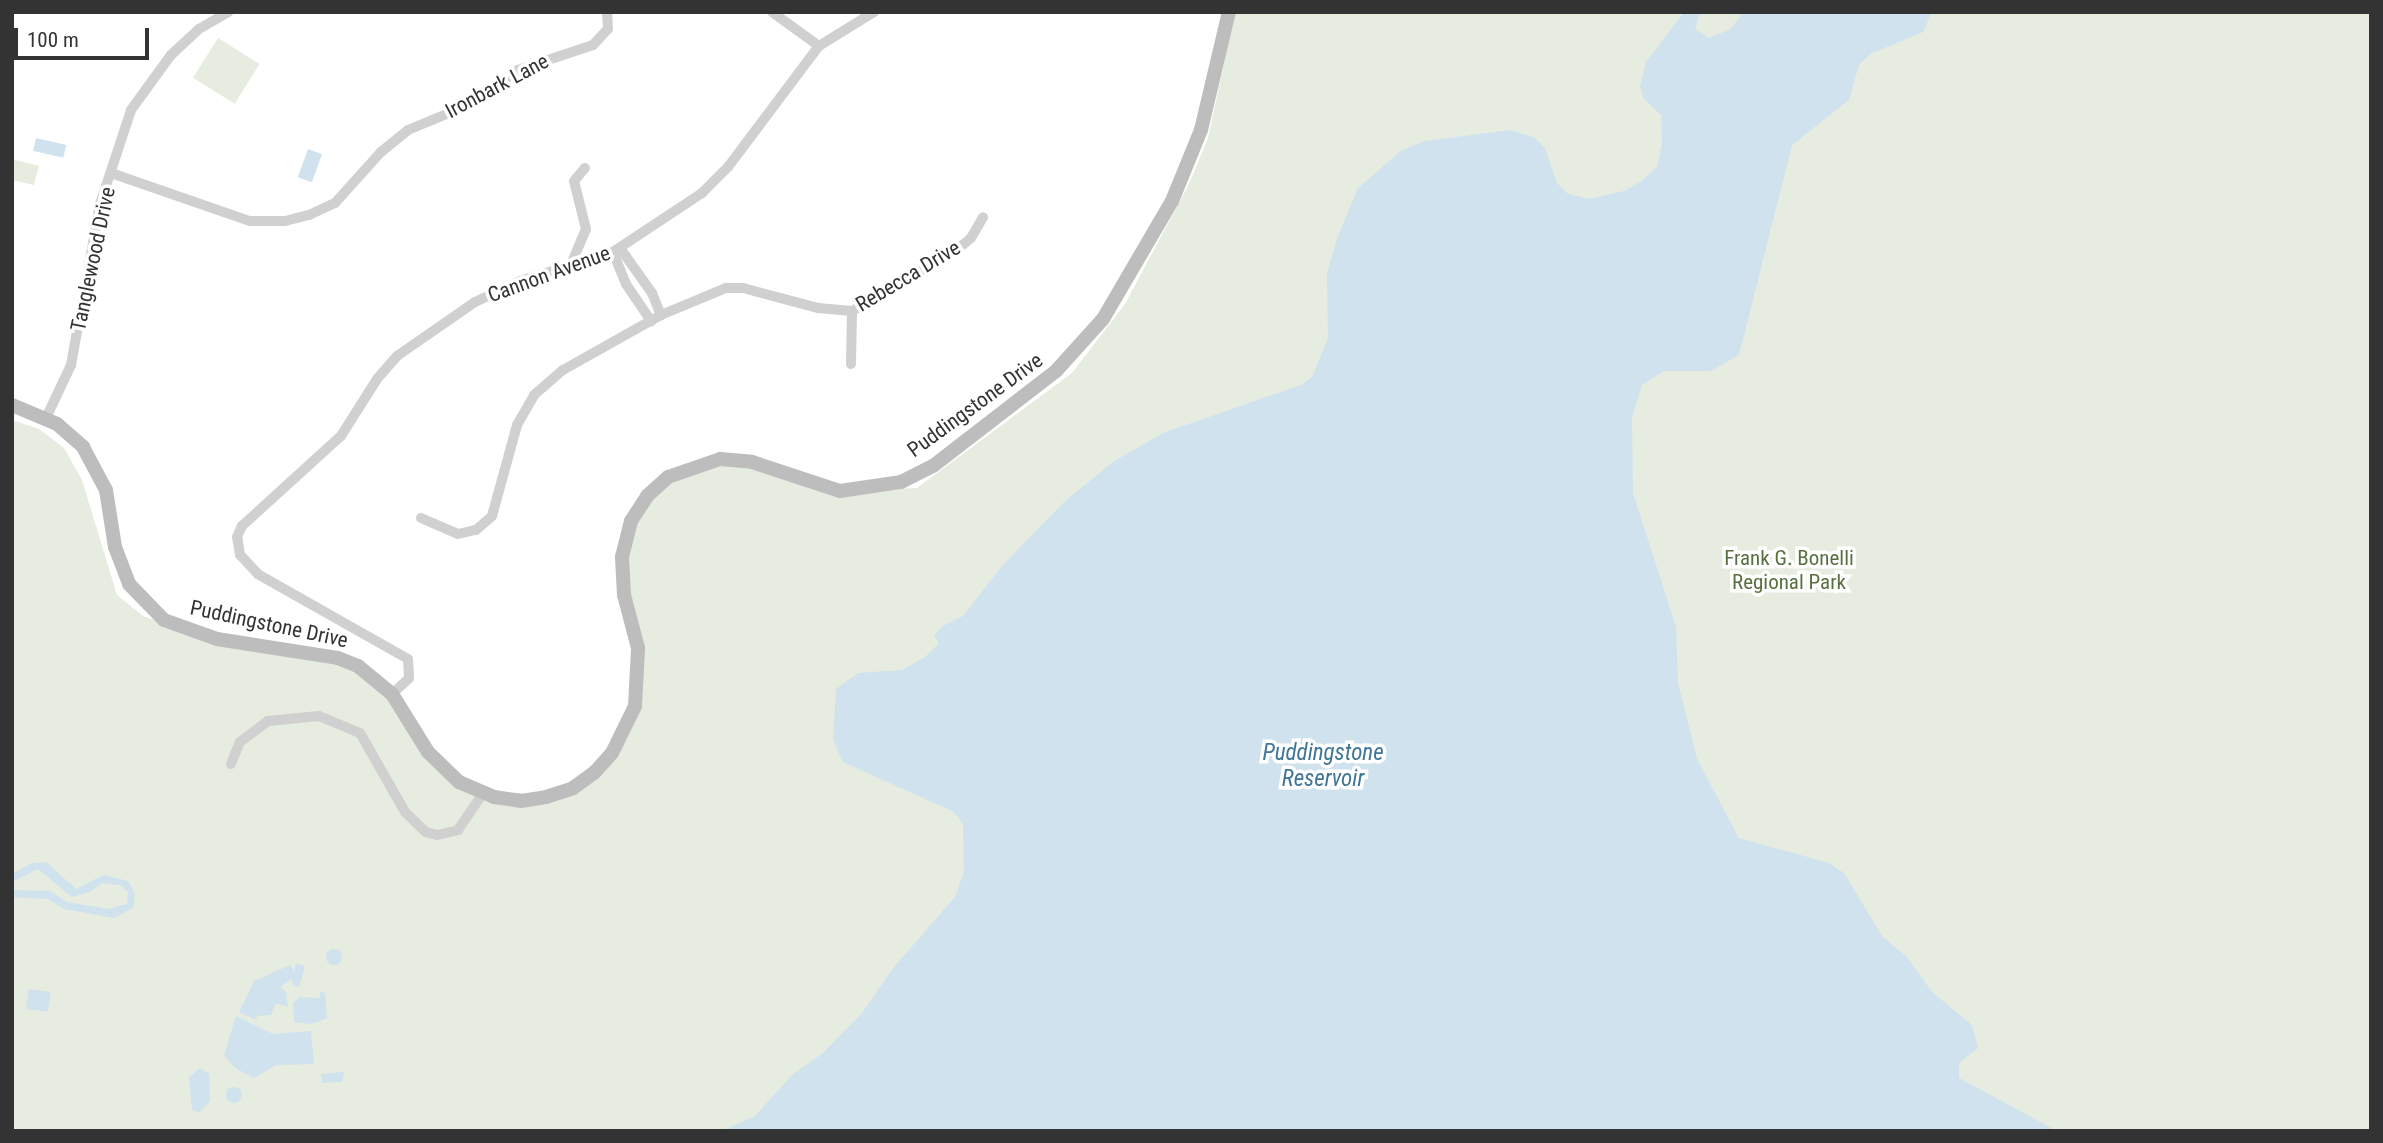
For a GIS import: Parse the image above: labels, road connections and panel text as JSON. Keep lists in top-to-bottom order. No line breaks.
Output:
{"streets":{"street":["Ironbark Lane","Tanglewood Drive","Cannon Avenue","Rebecca Drive","Puddingstone Drive"]},"crossings":[["Ironbark Lane","Tanglewood Drive"],["Tanglewood Drive","Puddingstone Drive"],["Cannon Avenue","Puddingstone Drive"]],"water":["Puddingstone Reservoir"],"parks":["Frank G. Bonelli Regional Park"],"scale_bar":"100 m"}
